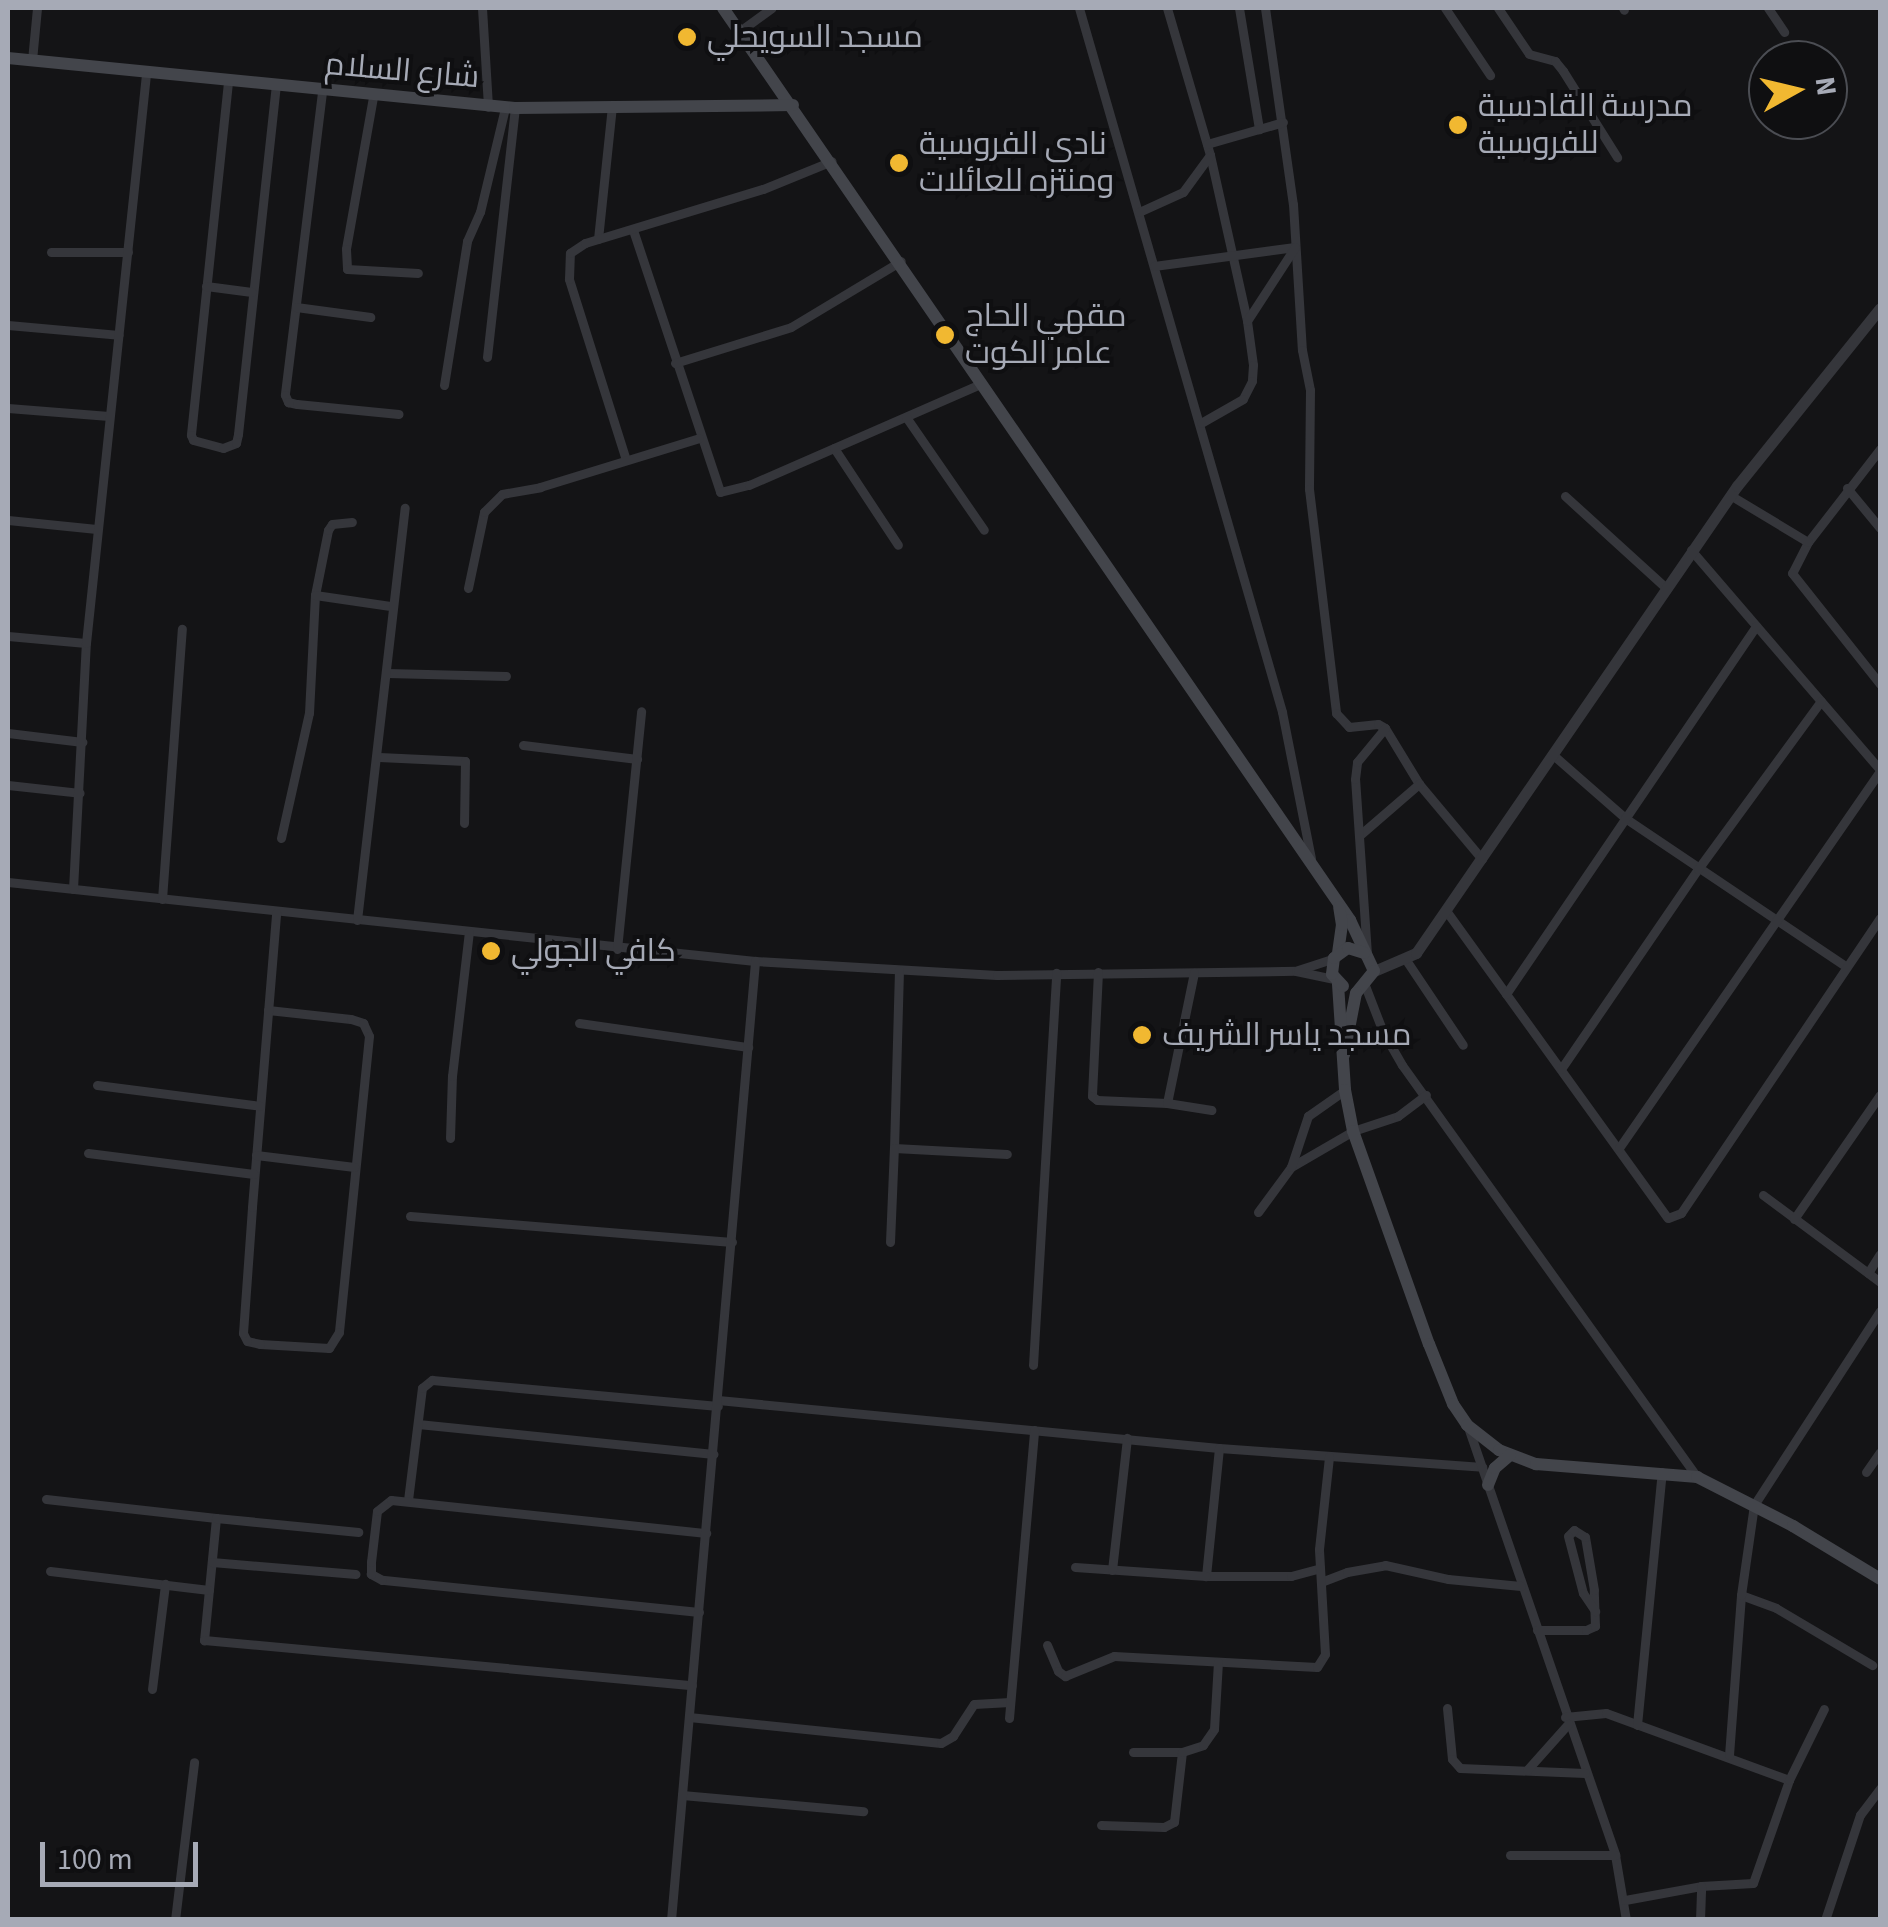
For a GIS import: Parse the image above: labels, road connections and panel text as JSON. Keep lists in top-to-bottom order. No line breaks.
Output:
{"streets":{"main road":["شارع السلام"]},"places":["مسجد السويحلي","مدرسة القادسية للفروسية","نادي الفروسية ومنتزه للعائلات","مقهي الحاج عامر الكوت","كافي الجولي","مسجد ياسر الشريف"],"scale_bar":"100 m","north":"right"}
